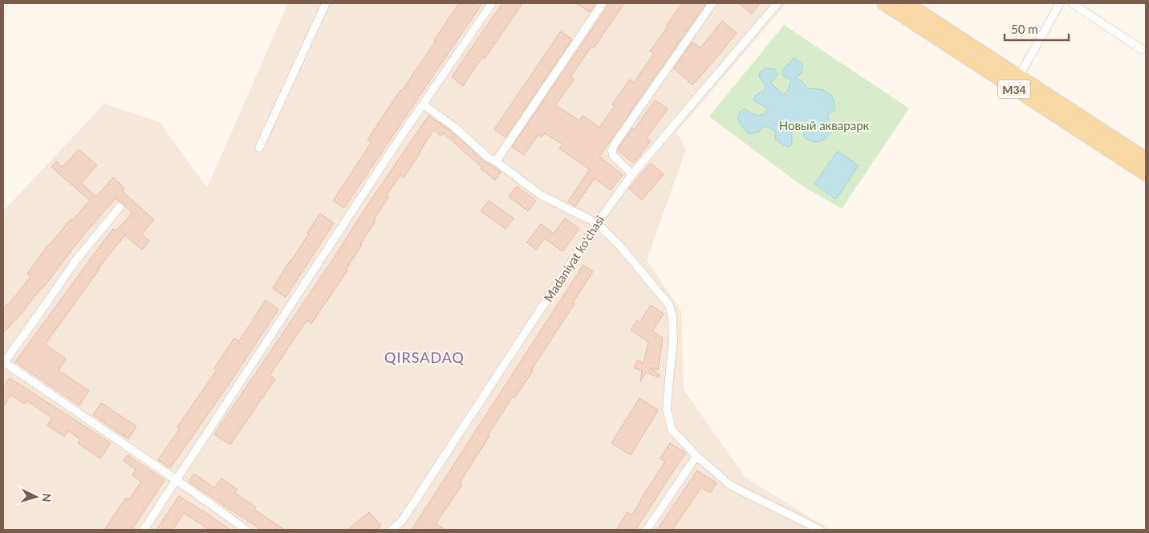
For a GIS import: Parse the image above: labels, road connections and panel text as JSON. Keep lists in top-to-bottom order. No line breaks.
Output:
{"streets":{"main road":["M34"],"street":["Madaniyat ko'chasi"]},"districts":["QIRSADAQ"],"parks":["Новый акварарк"],"scale_bar":"50 m","north":"right"}
